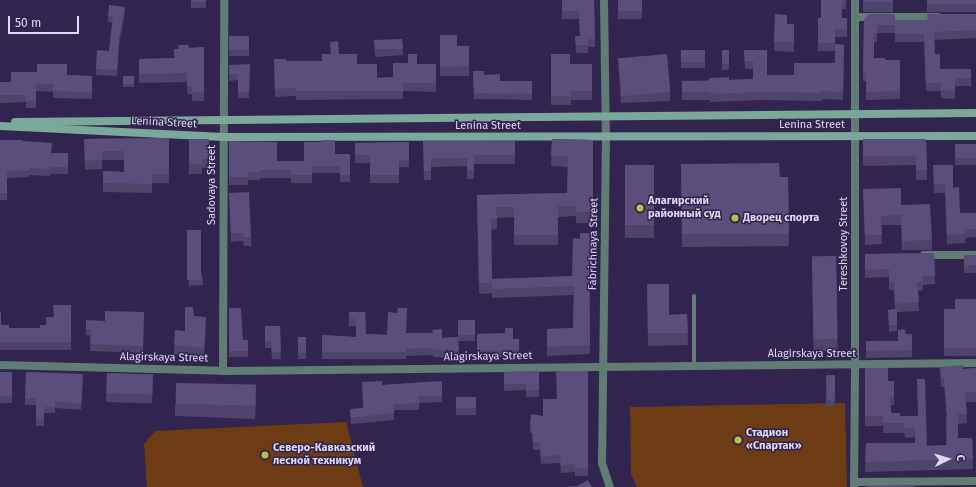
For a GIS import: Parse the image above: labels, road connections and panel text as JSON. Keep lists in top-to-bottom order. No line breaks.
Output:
{"streets":{"street":["Lenina Street","Sadovaya Street","Fabrichnaya Street","Tereshkovoy Street","Alagirskaya Street"]},"crossings":[["Lenina Street","Sadovaya Street"],["Lenina Street","Fabrichnaya Street"],["Lenina Street","Tereshkovoy Street"],["Sadovaya Street","Alagirskaya Street"],["Fabrichnaya Street","Alagirskaya Street"],["Tereshkovoy Street","Alagirskaya Street"]],"places":["Алагирский районный суд","Дворец спорта","Стадион «Спартак»","Северо-Кавказский лесной техникум"],"scale_bar":"50 m","north":"right"}
